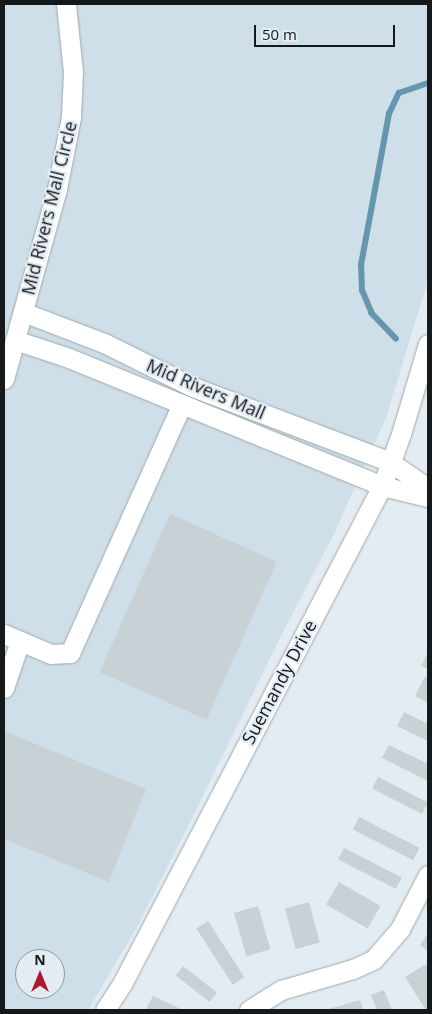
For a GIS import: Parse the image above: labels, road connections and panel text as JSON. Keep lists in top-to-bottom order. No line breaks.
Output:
{"streets":{"street":["Mid Rivers Mall Circle","Mid Rivers Mall","Suemandy Drive"]},"crossings":[["Mid Rivers Mall Circle","Mid Rivers Mall"],["Mid Rivers Mall","Suemandy Drive"]],"scale_bar":"50 m","north":"top"}
